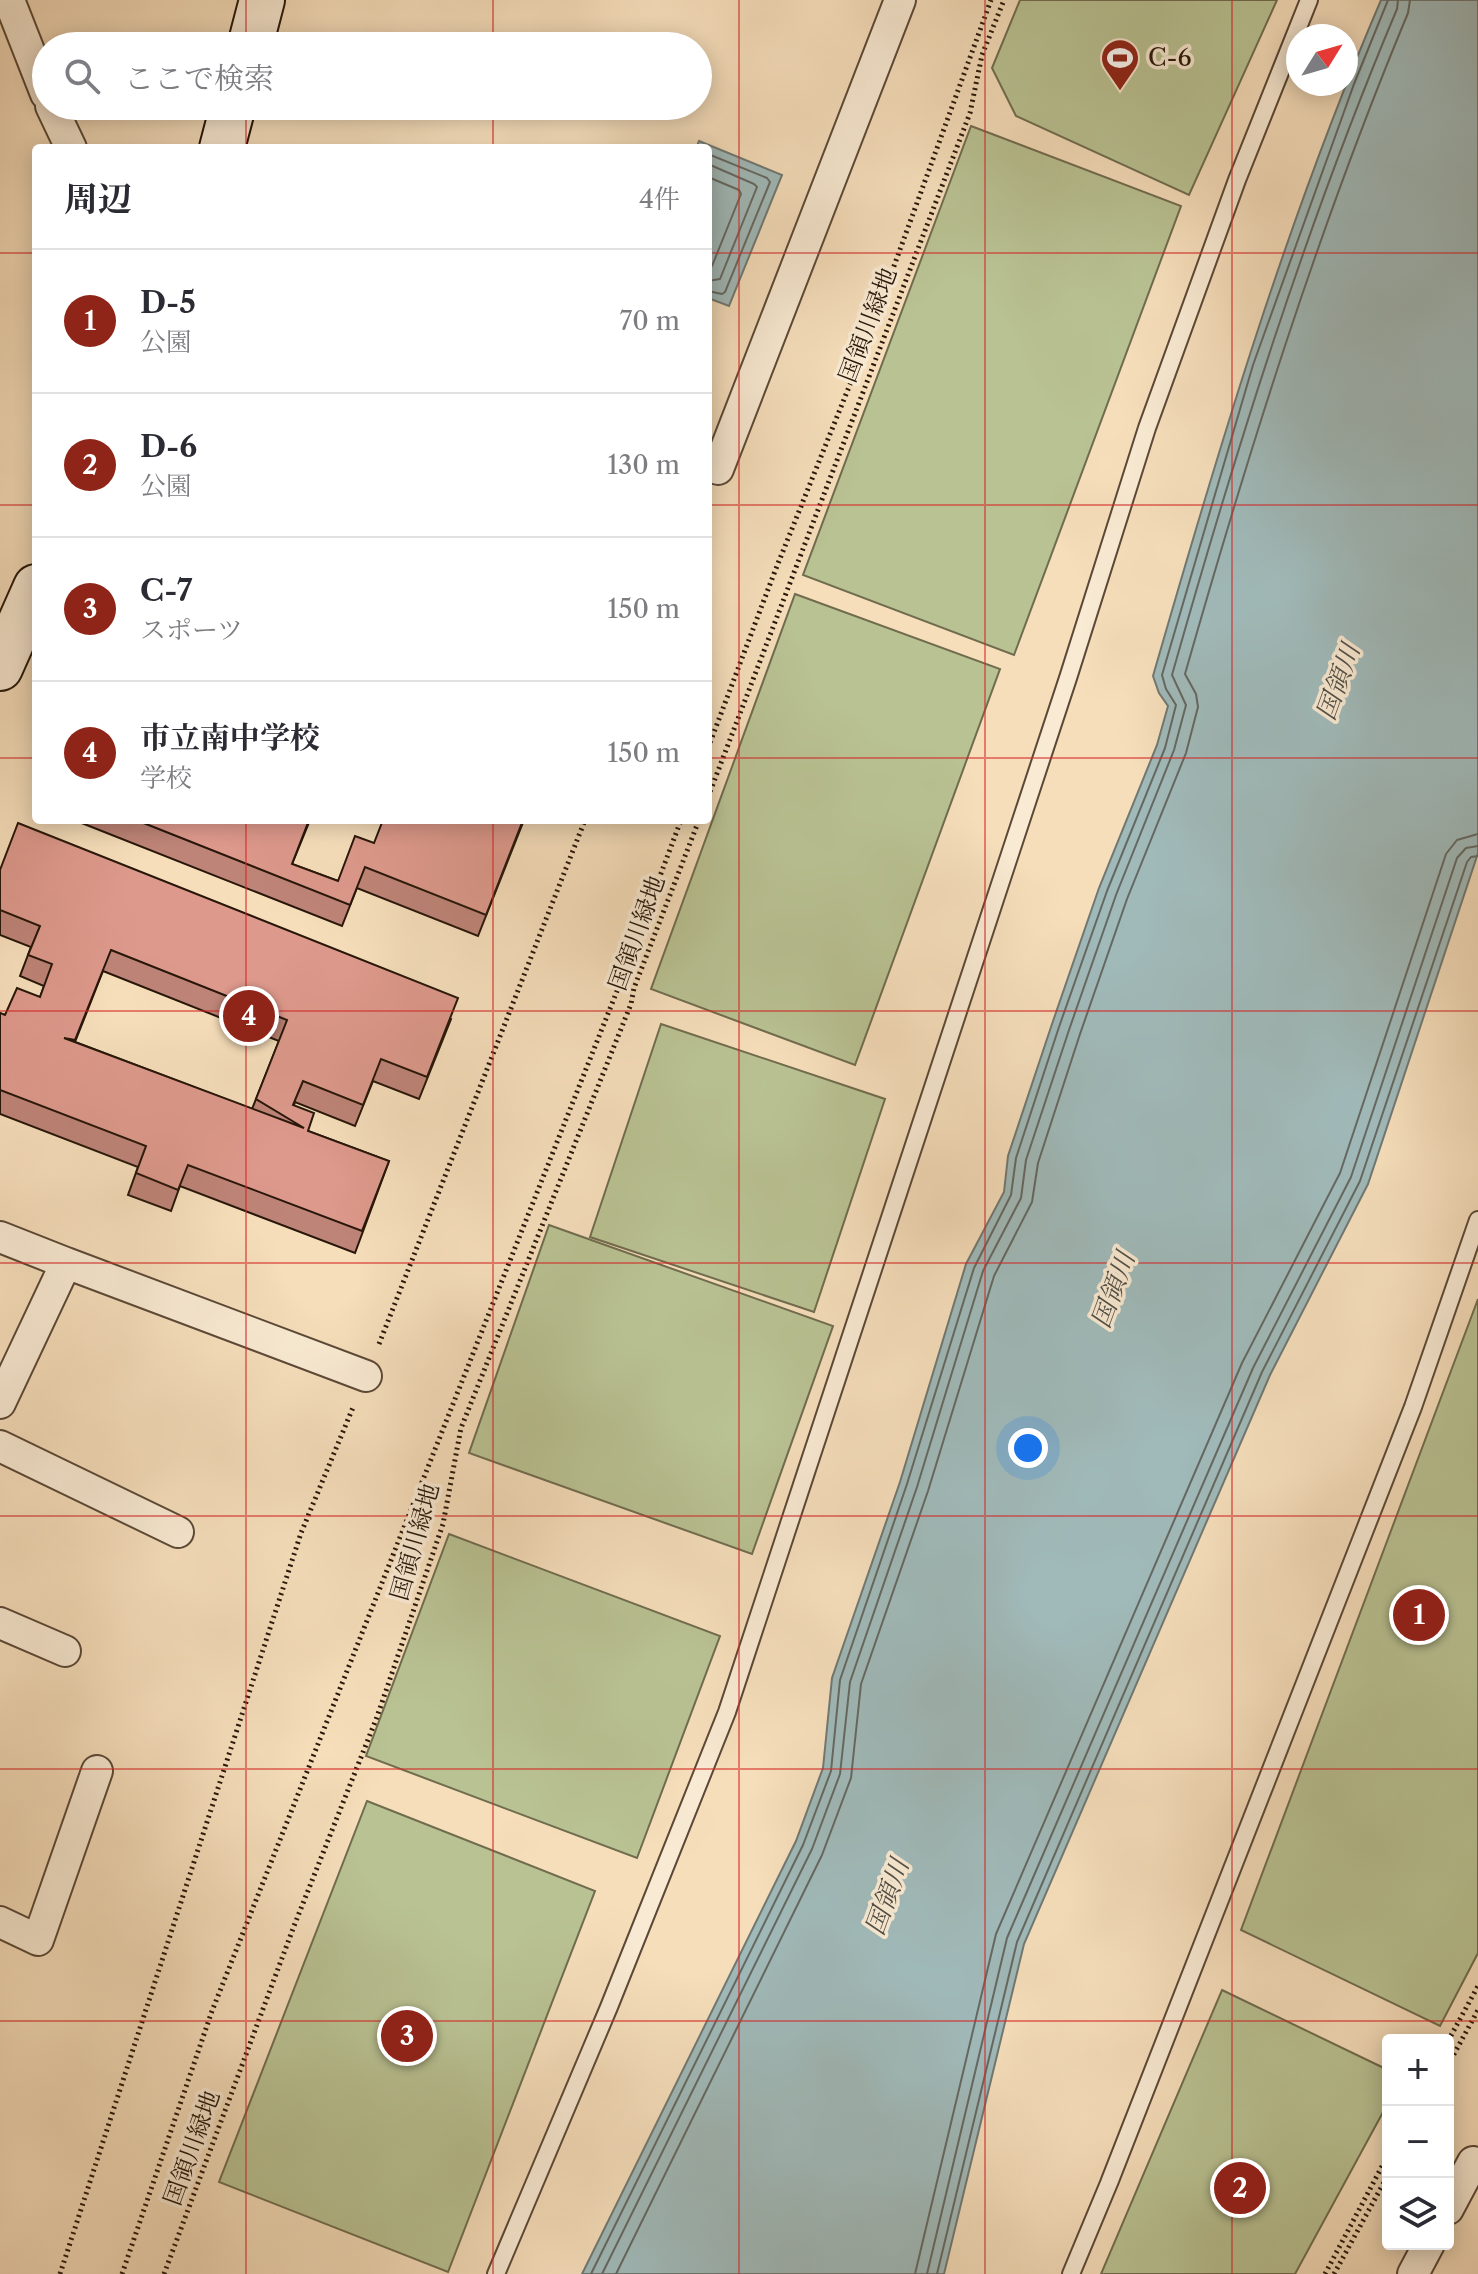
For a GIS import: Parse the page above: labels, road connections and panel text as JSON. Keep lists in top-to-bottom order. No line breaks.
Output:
{"streets":{"path":["国領川緑地"]},"water":["国領川"],"places":{"sports":["C-6"]},"north":"top right","page":{"search":"ここで検索","heading":["周辺","4件"],"list":[{"mark":"1","name":"D-5","note":"公園","value":"70 m"},{"mark":"2","name":"D-6","note":"公園","value":"130 m"},{"mark":"3","name":"C-7","note":"スポーツ","value":"150 m"},{"mark":"4","name":"市立南中学校","note":"学校","value":"150 m"}],"pins":["4","1","3","2"],"map_buttons":["+","−"]}}
